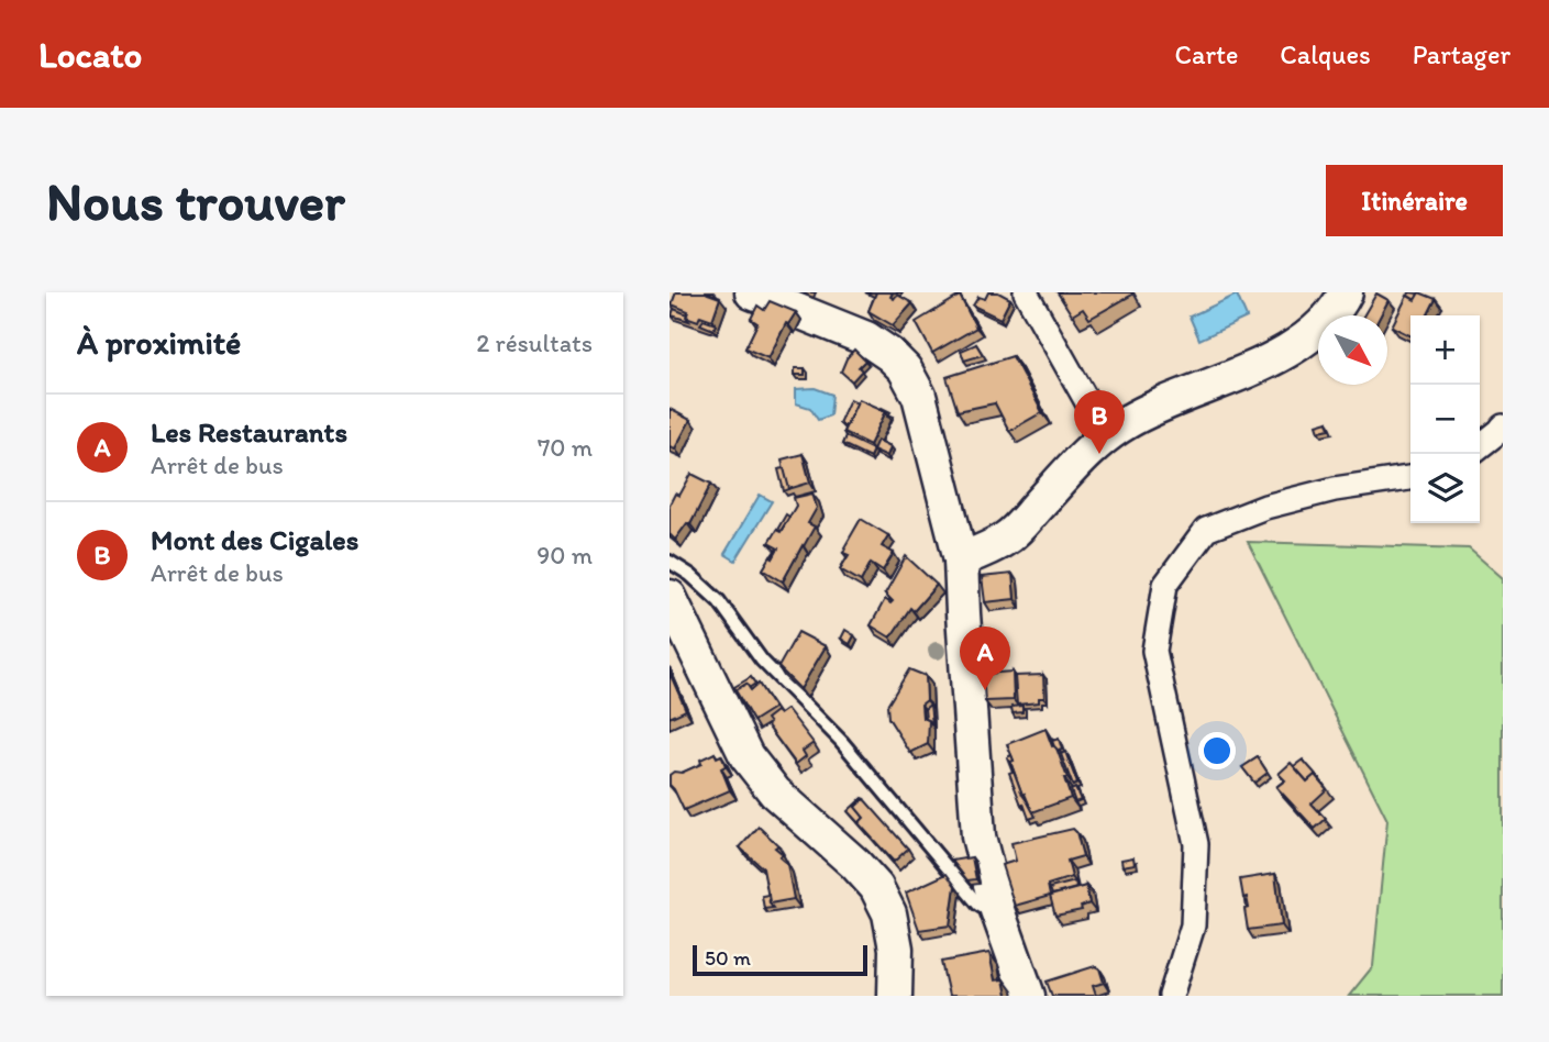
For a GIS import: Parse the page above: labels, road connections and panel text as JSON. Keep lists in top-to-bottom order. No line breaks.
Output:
{"scale_bar":"50 m","north":"bottom right","page":{"header":"Locato","nav":["Carte","Calques","Partager"],"buttons":"Itinéraire","title":"Nous trouver","heading":["À proximité","2 résultats"],"map_buttons":["+","−"],"pins":["B","A"],"list":[{"mark":"A","name":"Les Restaurants","note":"Arrêt de bus","value":"70 m"},{"mark":"B","name":"Mont des Cigales","note":"Arrêt de bus","value":"90 m"}],"scale":"50 m"}}
